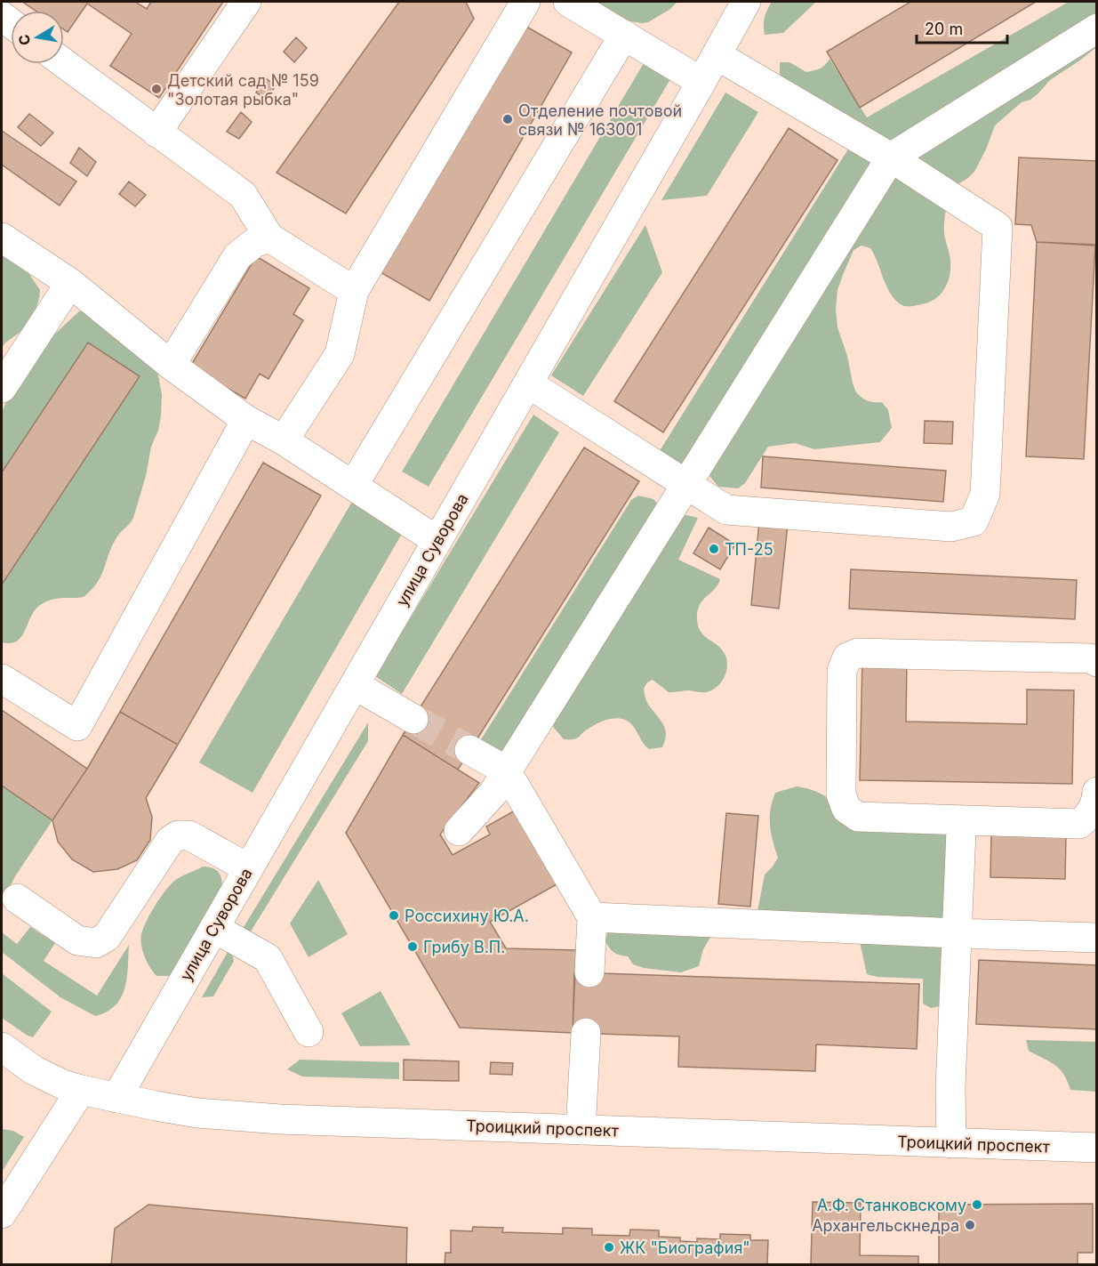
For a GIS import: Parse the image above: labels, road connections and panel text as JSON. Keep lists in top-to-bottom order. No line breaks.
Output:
{"streets":{"street":["улица Суворова","Троицкий проспект"]},"crossings":[["улица Суворова","Троицкий проспект"]],"places":["Детский сад № 159 \"Золотая рыбка\"","Отделение почтовой связи № 163001","ТП-25","Россихину Ю.А.","Грибу В.П.","А.Ф. Станковскому","Архангельскнедра","ЖК \"Биография\""],"scale_bar":"20 m","north":"left"}
